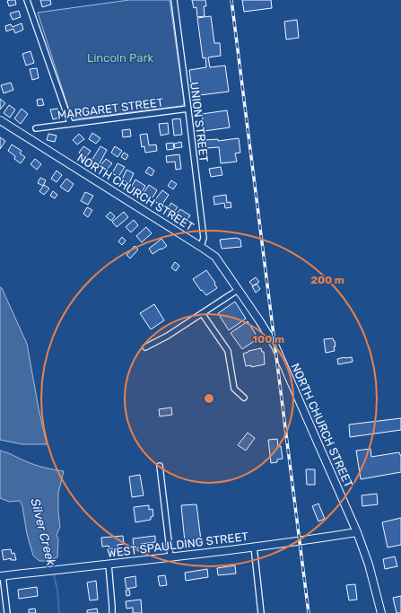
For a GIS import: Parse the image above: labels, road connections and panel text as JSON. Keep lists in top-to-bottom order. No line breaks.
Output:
{"streets":{"main road":["NORTH CHURCH STREET","WEST SPAULDING STREET"],"street":["MARGARET STREET","UNION STREET"]},"crossings":[["MARGARET STREET","UNION STREET"],["UNION STREET","NORTH CHURCH STREET"],["NORTH CHURCH STREET","WEST SPAULDING STREET"]],"water":["Silver Creek"],"parks":["Lincoln Park"],"rings":["200 m","100 m"]}
